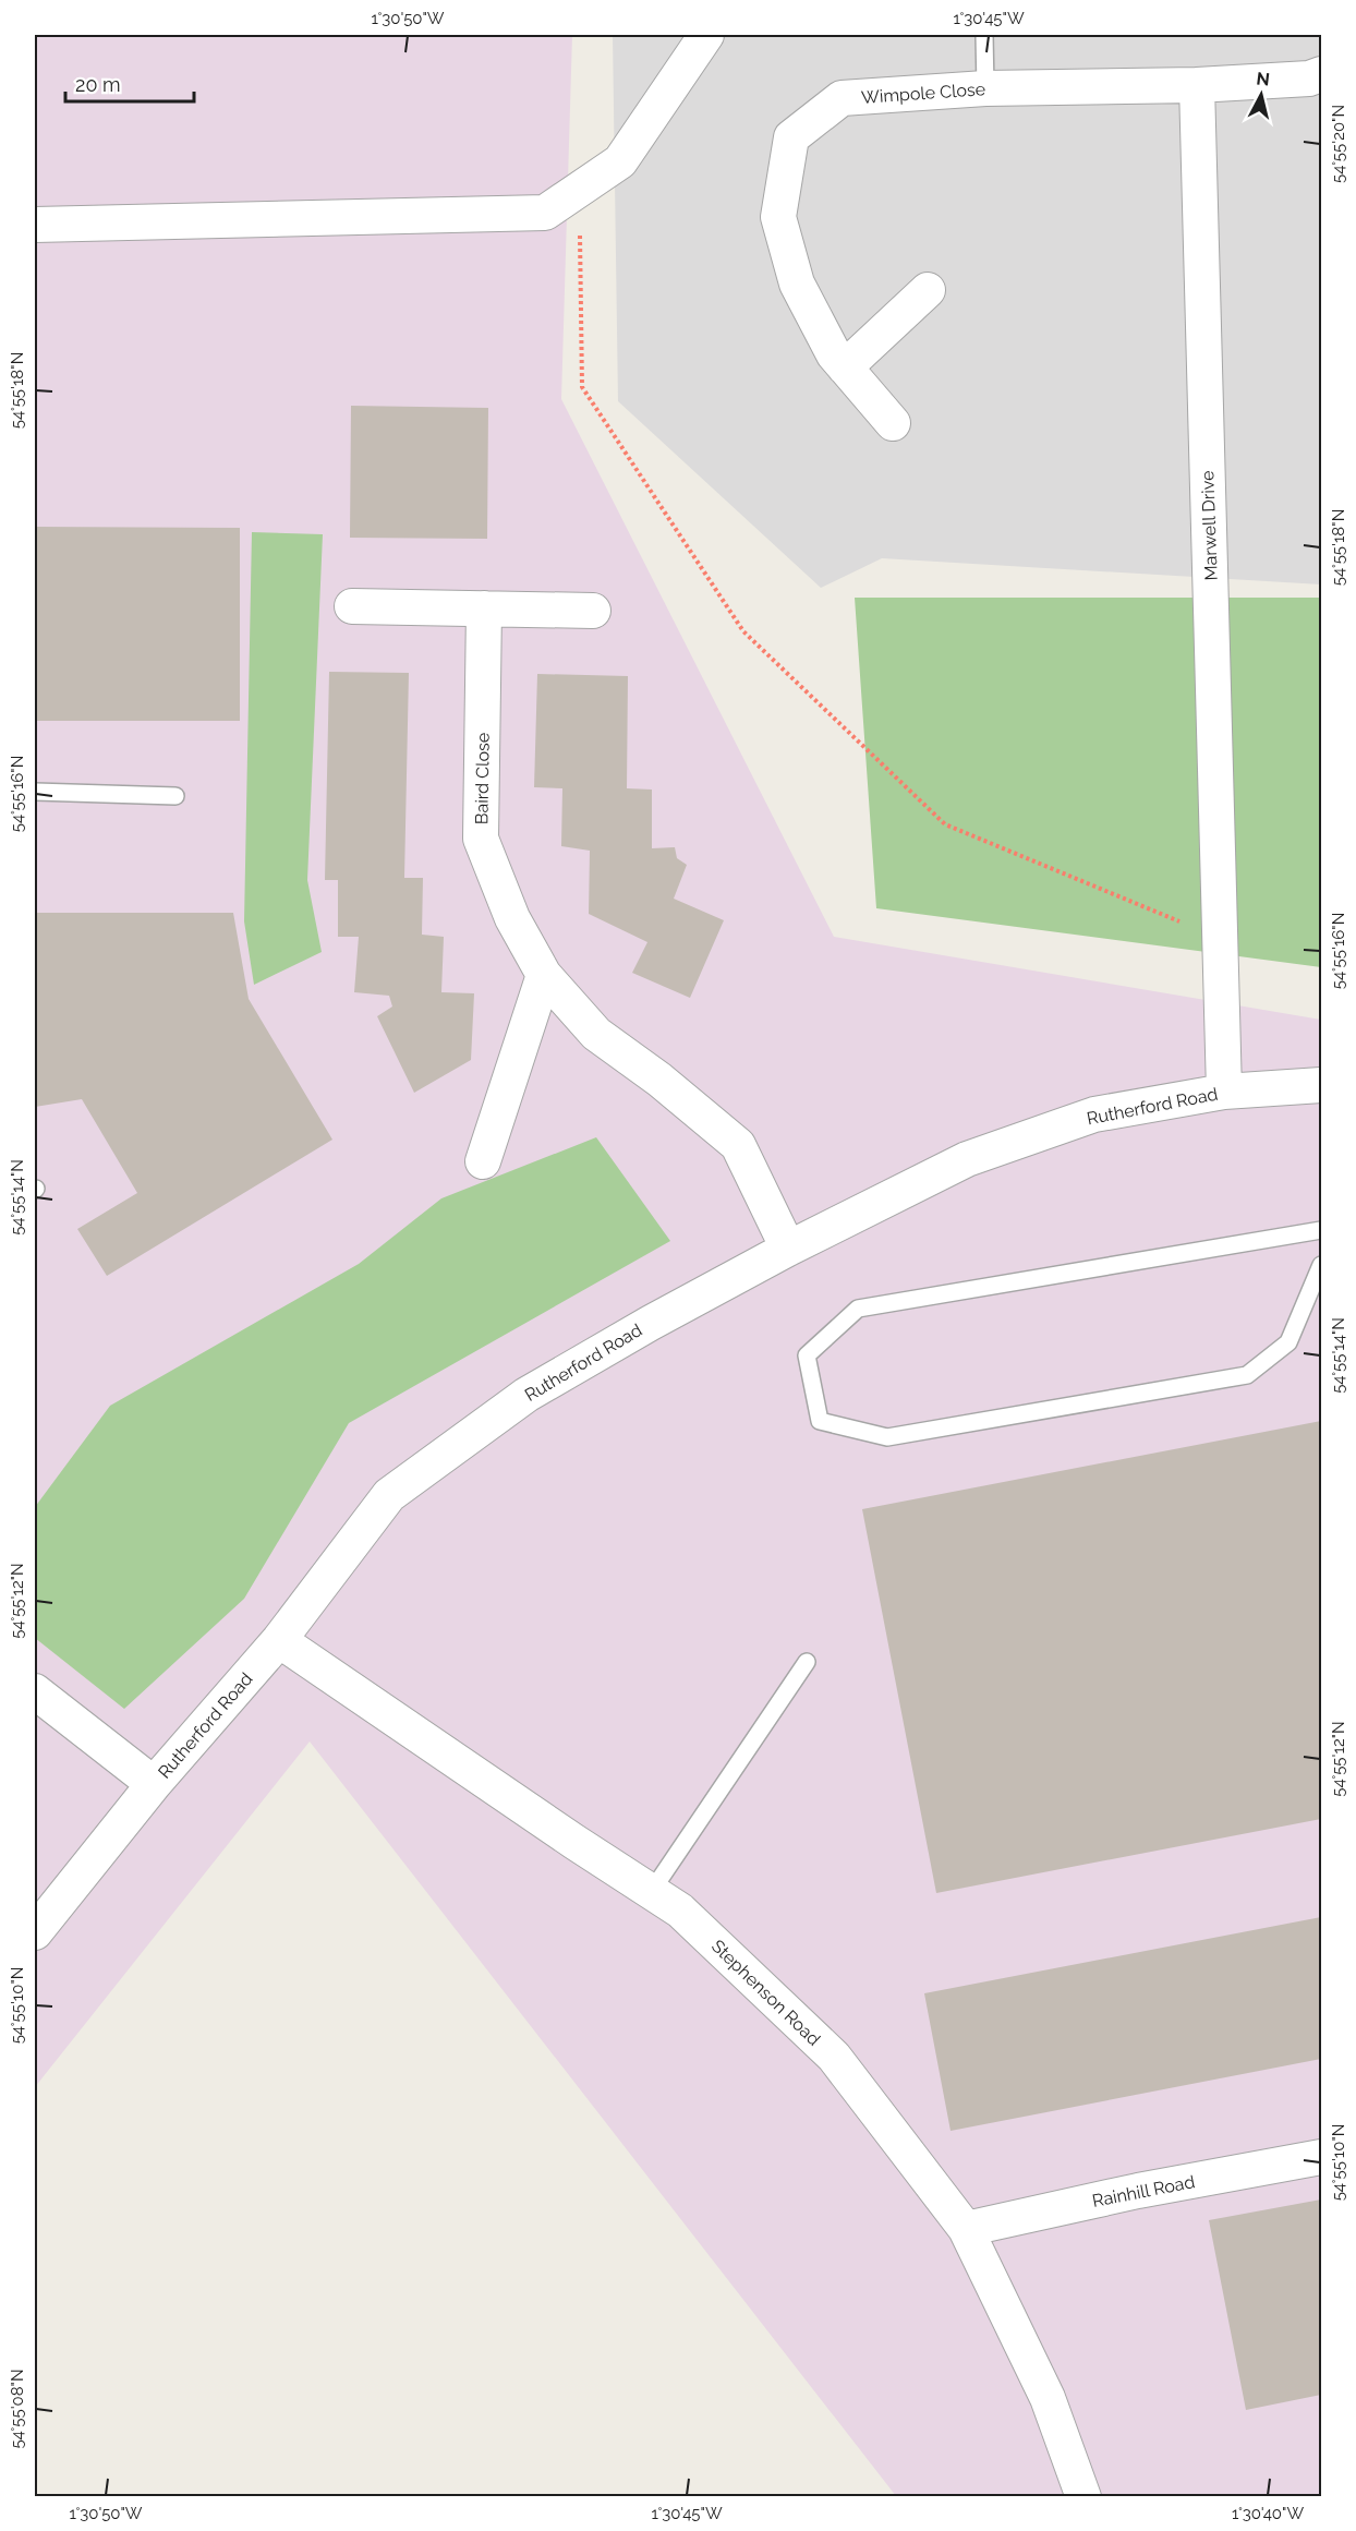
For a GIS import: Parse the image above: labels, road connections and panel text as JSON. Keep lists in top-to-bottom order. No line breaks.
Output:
{"streets":{"street":["Wimpole Close","Marwell Drive","Baird Close","Rutherford Road","Stephenson Road","Rainhill Road"]},"crossings":[["Wimpole Close","Marwell Drive"],["Marwell Drive","Rutherford Road"],["Baird Close","Rutherford Road"],["Rutherford Road","Stephenson Road"],["Stephenson Road","Rainhill Road"]],"scale_bar":"20 m","north":"top","coordinates":["1°30'50\"W","1°30'45\"W","54°55'20\"N","54°55'18\"N","54°55'16\"N","54°55'14\"N","54°55'12\"N","54°55'10\"N","54°55'08\"N","1°30'40\"W"]}
